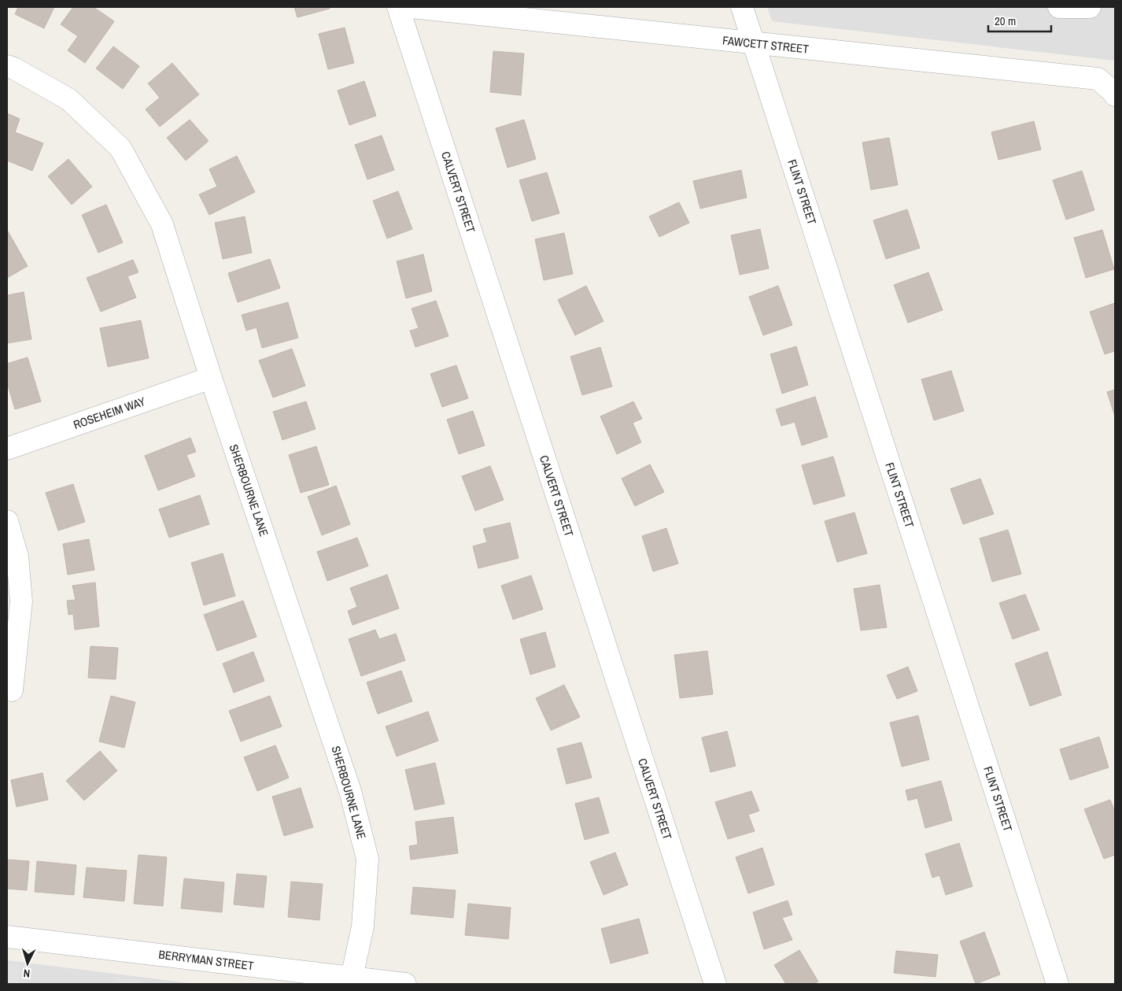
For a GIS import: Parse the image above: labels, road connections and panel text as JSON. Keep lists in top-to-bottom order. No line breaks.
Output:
{"streets":{"street":["FAWCETT STREET","CALVERT STREET","FLINT STREET","ROSEHEIM WAY","SHERBOURNE LANE","BERRYMAN STREET"]},"crossings":[["FAWCETT STREET","FLINT STREET"],["ROSEHEIM WAY","SHERBOURNE LANE"],["SHERBOURNE LANE","BERRYMAN STREET"]],"scale_bar":"20 m","north":"bottom"}
